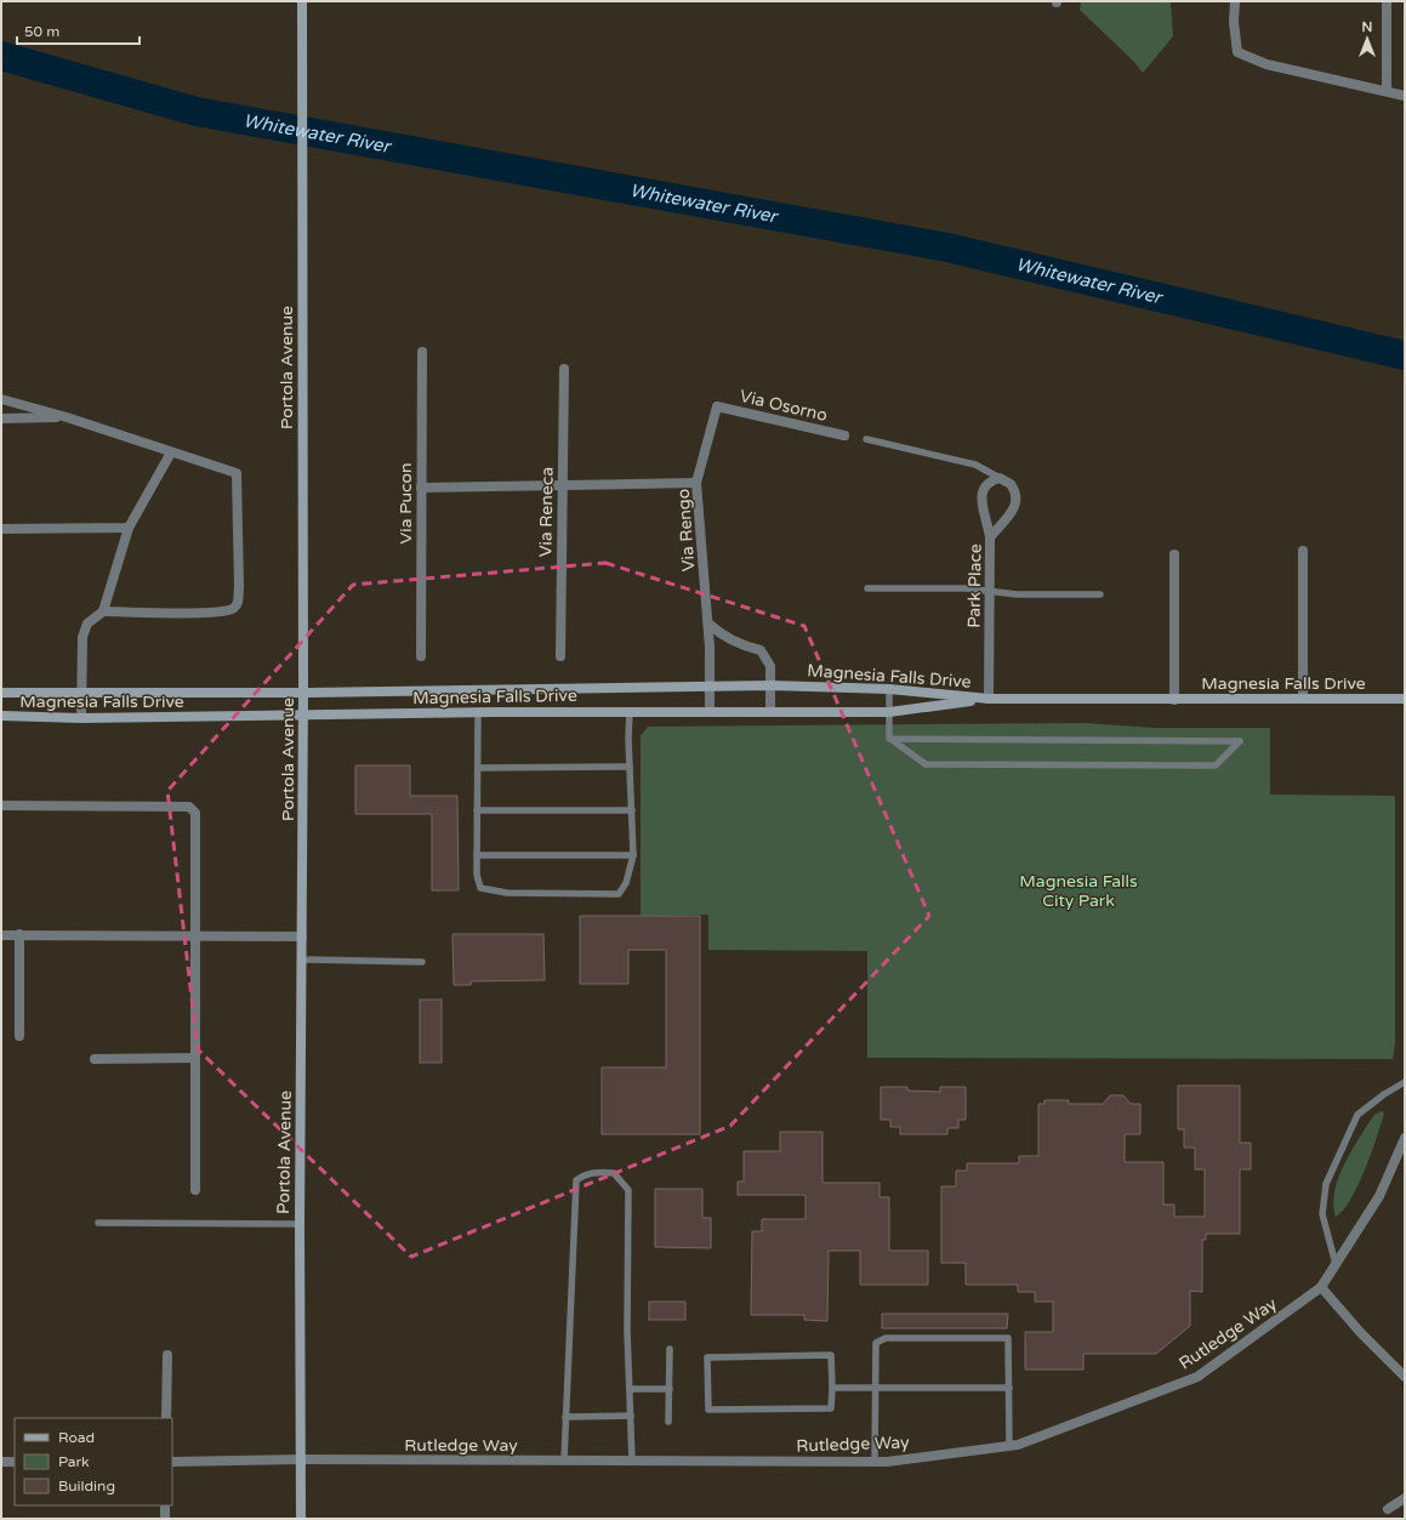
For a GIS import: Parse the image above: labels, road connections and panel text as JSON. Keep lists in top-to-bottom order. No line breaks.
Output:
{"streets":{"street":["Portola Avenue","Via Osorno","Via Pucon","Via Reneca","Via Rengo","Park Place","Magnesia Falls Drive","Rutledge Way"]},"crossings":[["Portola Avenue","Magnesia Falls Drive"],["Portola Avenue","Rutledge Way"],["Via Osorno","Via Rengo"],["Via Rengo","Magnesia Falls Drive"],["Park Place","Magnesia Falls Drive"]],"water":["Whitewater River"],"parks":["Magnesia Falls City Park"],"legend":["Road","Park","Building"],"scale_bar":"50 m","north":"top"}
